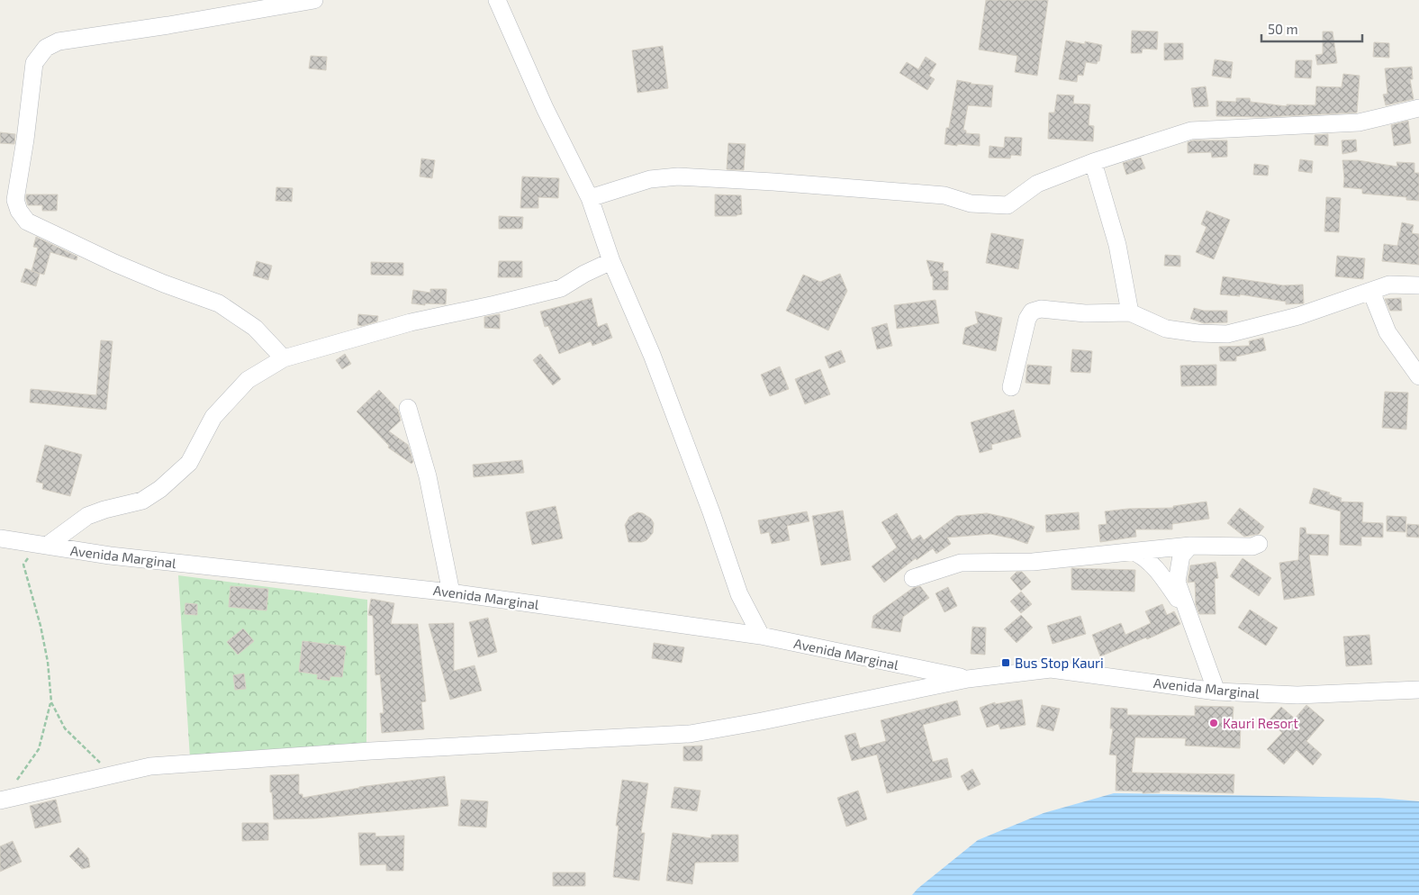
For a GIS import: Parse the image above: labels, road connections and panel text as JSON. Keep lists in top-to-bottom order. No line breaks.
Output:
{"streets":{"street":["Avenida Marginal"]},"places":{"transit":["Bus Stop Kauri"],"other":["Kauri Resort"]},"scale_bar":"50 m"}
